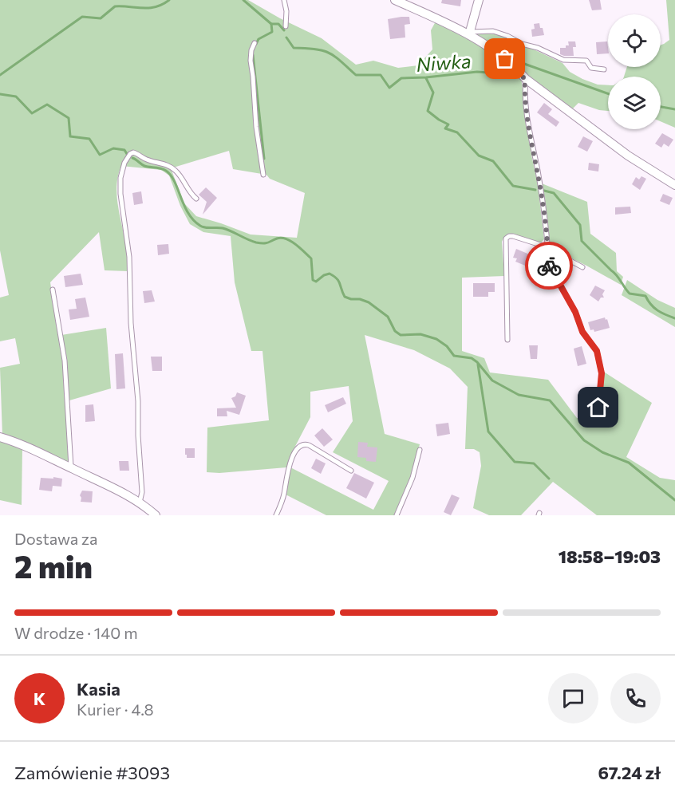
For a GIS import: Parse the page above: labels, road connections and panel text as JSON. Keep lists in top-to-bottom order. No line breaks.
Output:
{"water":["Niwka"],"page":{"heading":["2 min","Dostawa za","18:58–19:03"],"panel":["Kasia","Kurier · 4.8","Zamówienie #3093","67.24 zł"],"bar":"W drodze · 140 m","round":"K"}}
